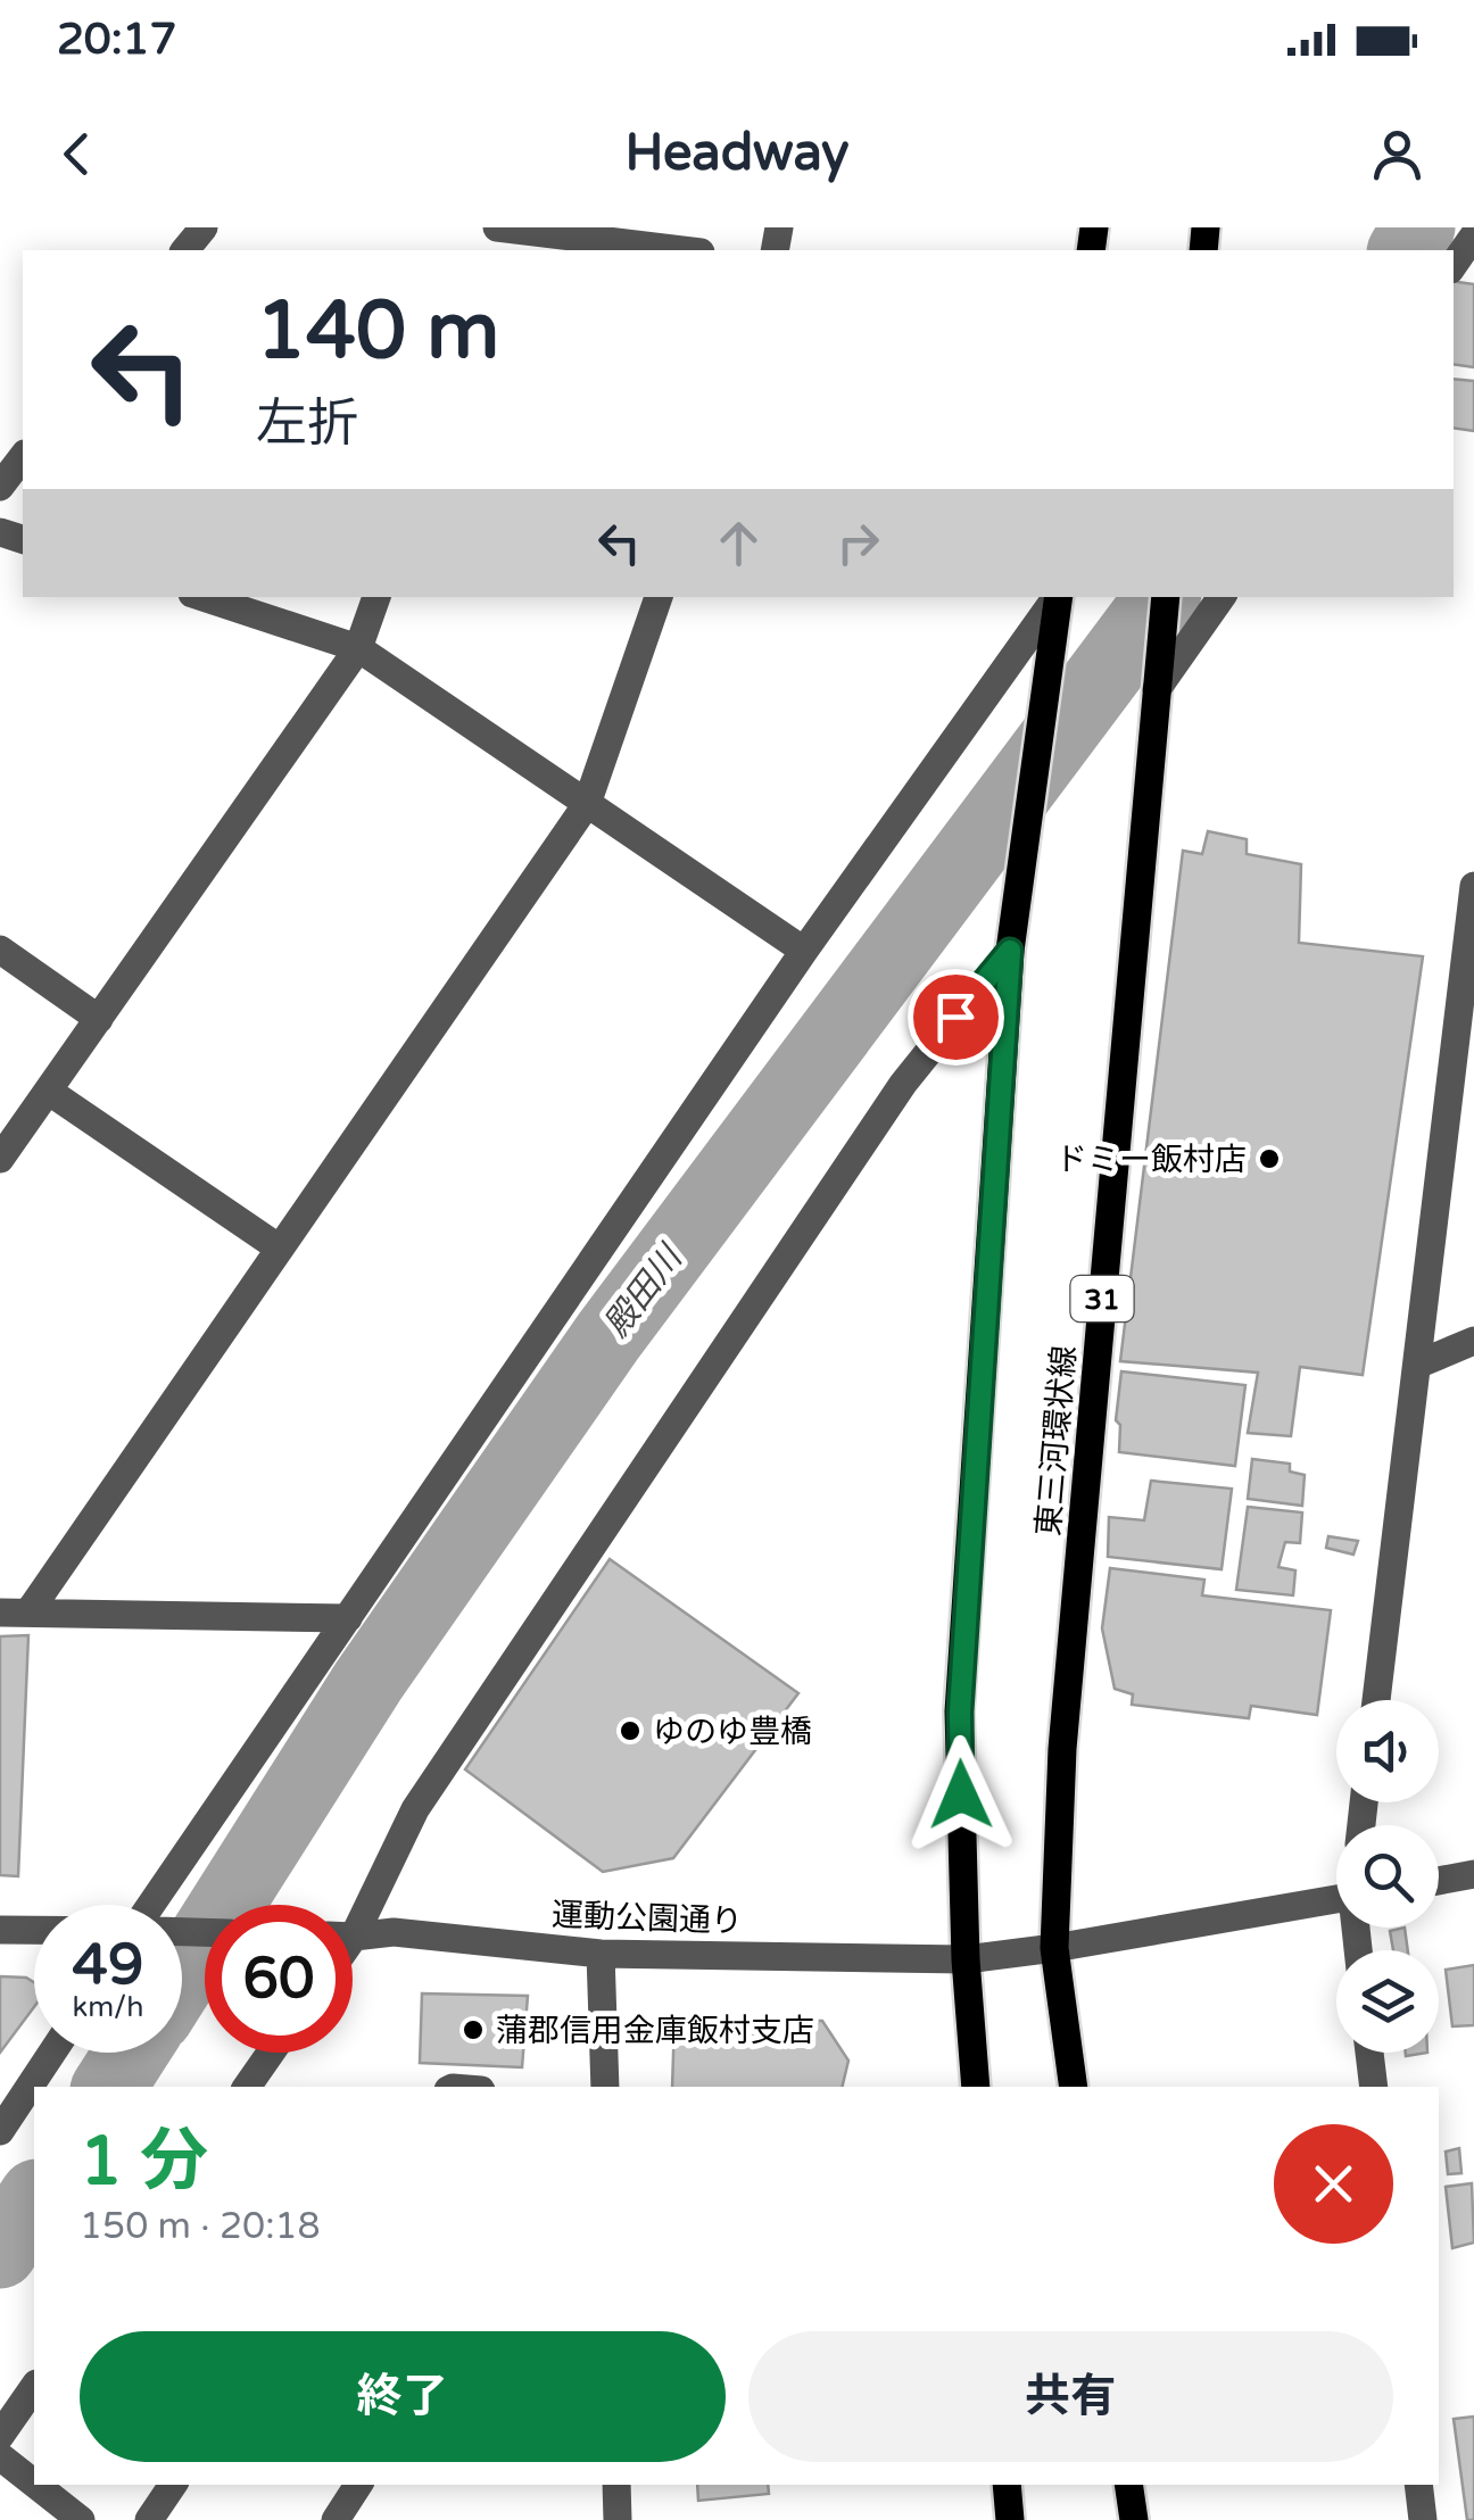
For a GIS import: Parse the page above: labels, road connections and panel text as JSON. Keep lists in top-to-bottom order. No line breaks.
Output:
{"streets":{"main road":["31","東三河環状線"],"street":["運動公園通り"]},"crossings":[["東三河環状線","運動公園通り"]],"water":["殿田川"],"places":["ドミー飯村店","ゆのゆ豊橋","蒲郡信用金庫飯村支店"],"page":{"status":"20:17","header":"Headway","turn":["140 m","左折"],"speed":"49 km/h","limit":"60","heading":["1 分","150 m · 20:18"],"buttons":["終了","共有"]}}
